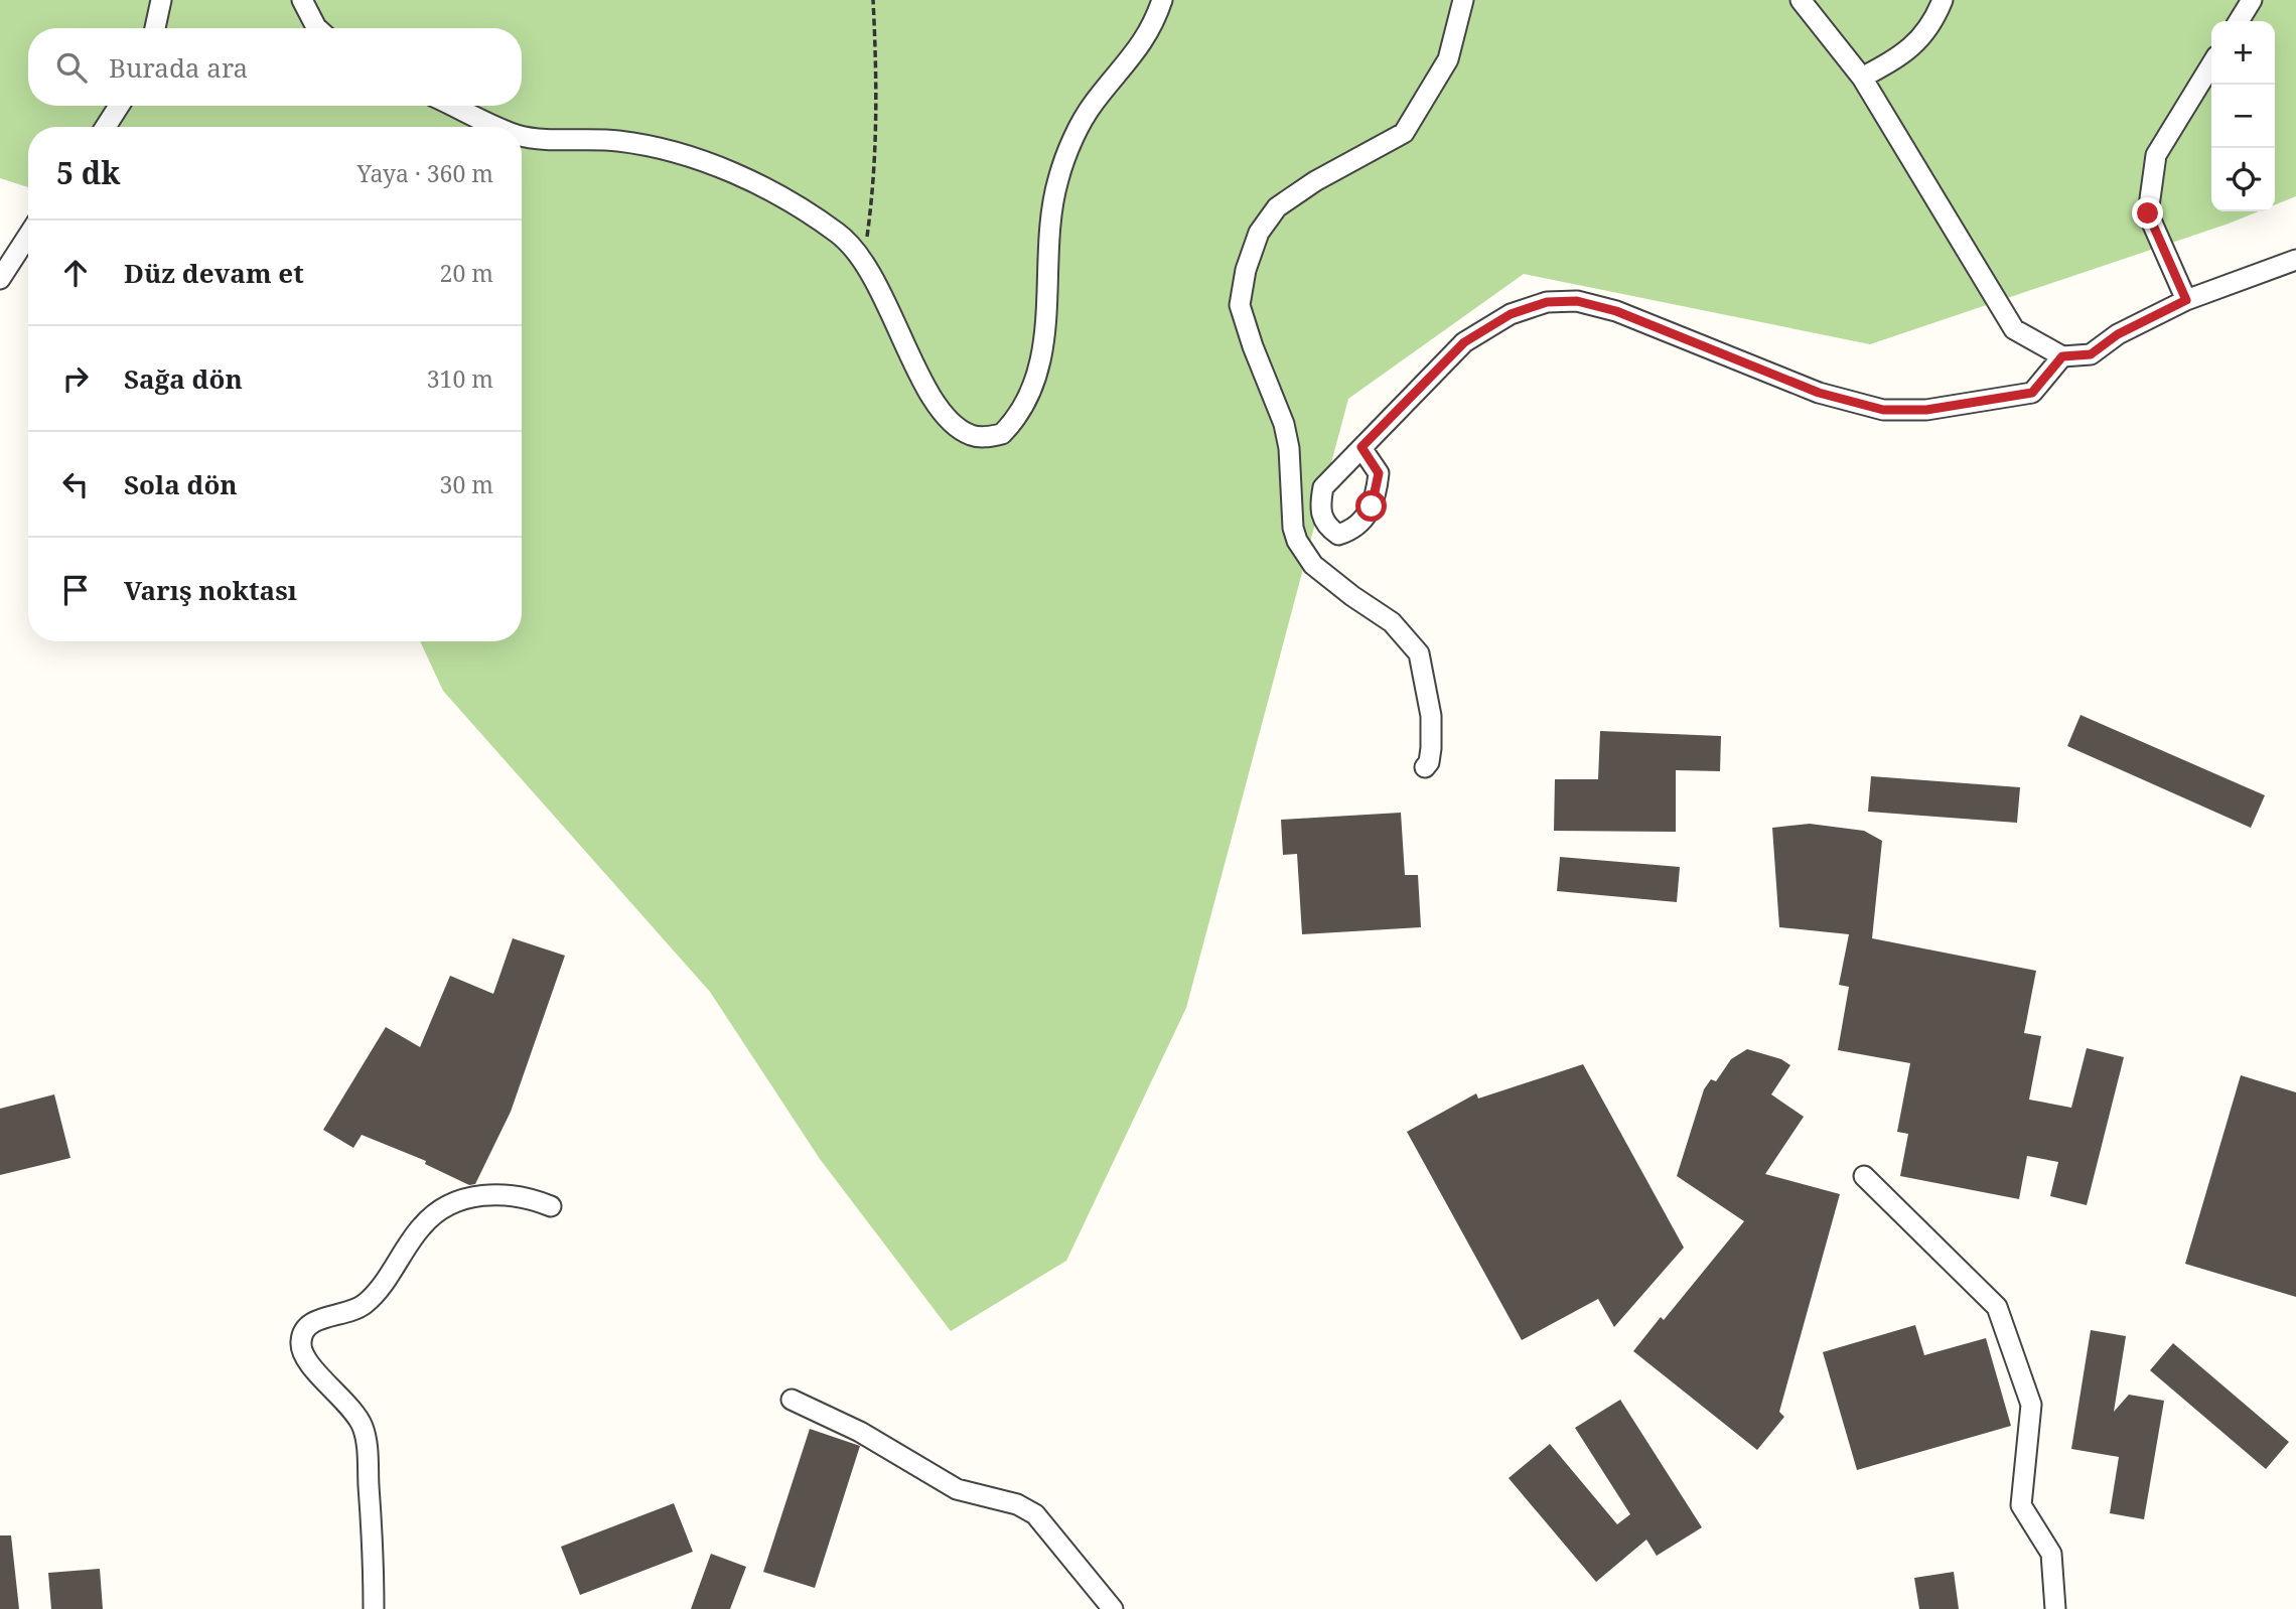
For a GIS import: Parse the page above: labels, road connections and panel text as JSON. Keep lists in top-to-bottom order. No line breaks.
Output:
{"page":{"map_buttons":["+","−"],"search":"Burada ara","heading":["5 dk","Yaya · 360 m"],"list":[["Düz devam et","20 m"],["Sağa dön","310 m"],["Sola dön","30 m"],"Varış noktası"]}}
